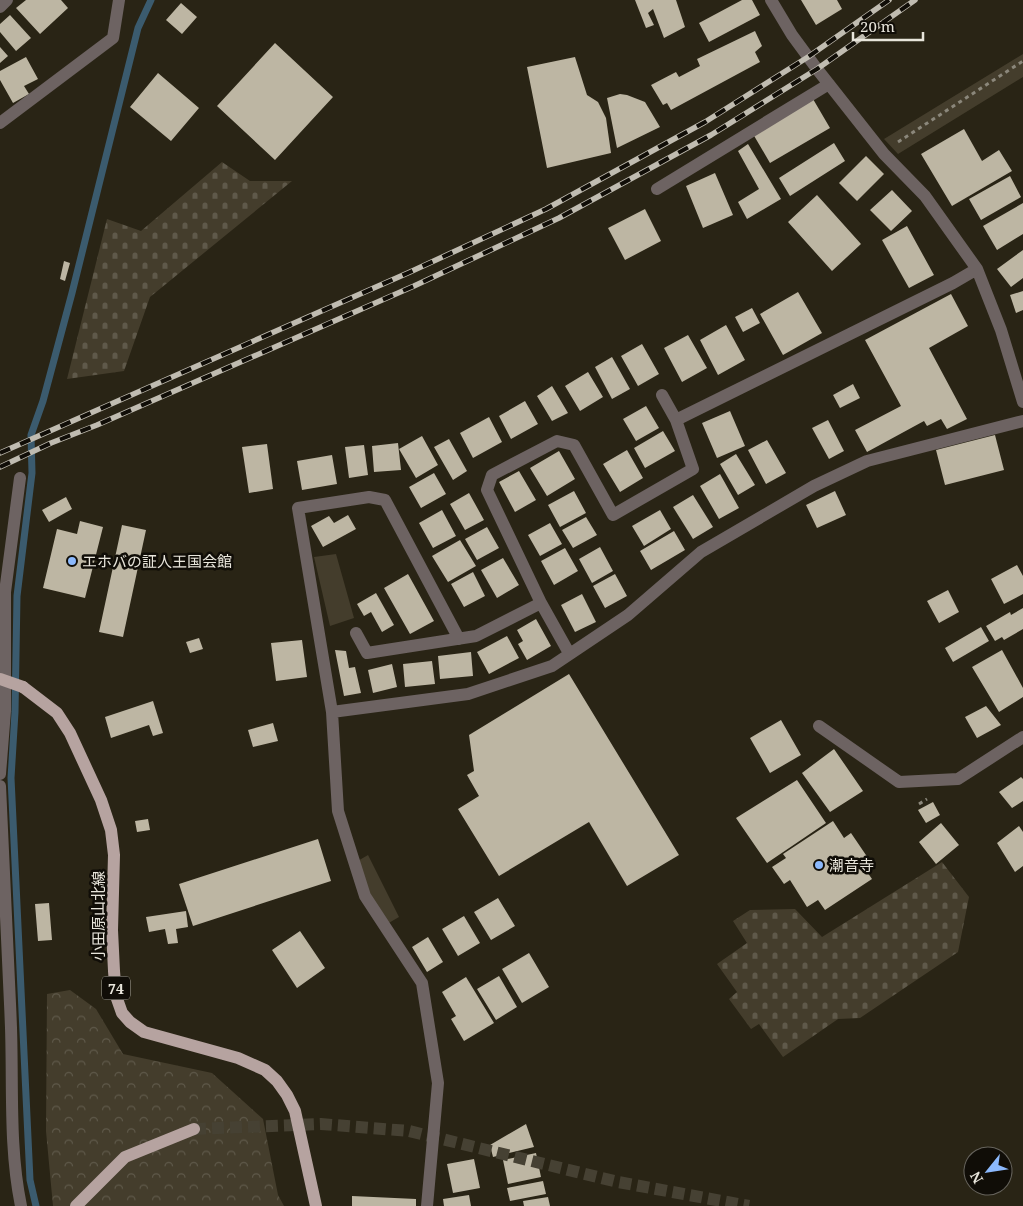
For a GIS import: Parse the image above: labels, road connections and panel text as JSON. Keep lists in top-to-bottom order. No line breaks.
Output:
{"streets":{"main road":["小田原山北線","74"]},"places":["エホバの証人王国会館","潮音寺"],"scale_bar":"20 m","north":"bottom left"}
